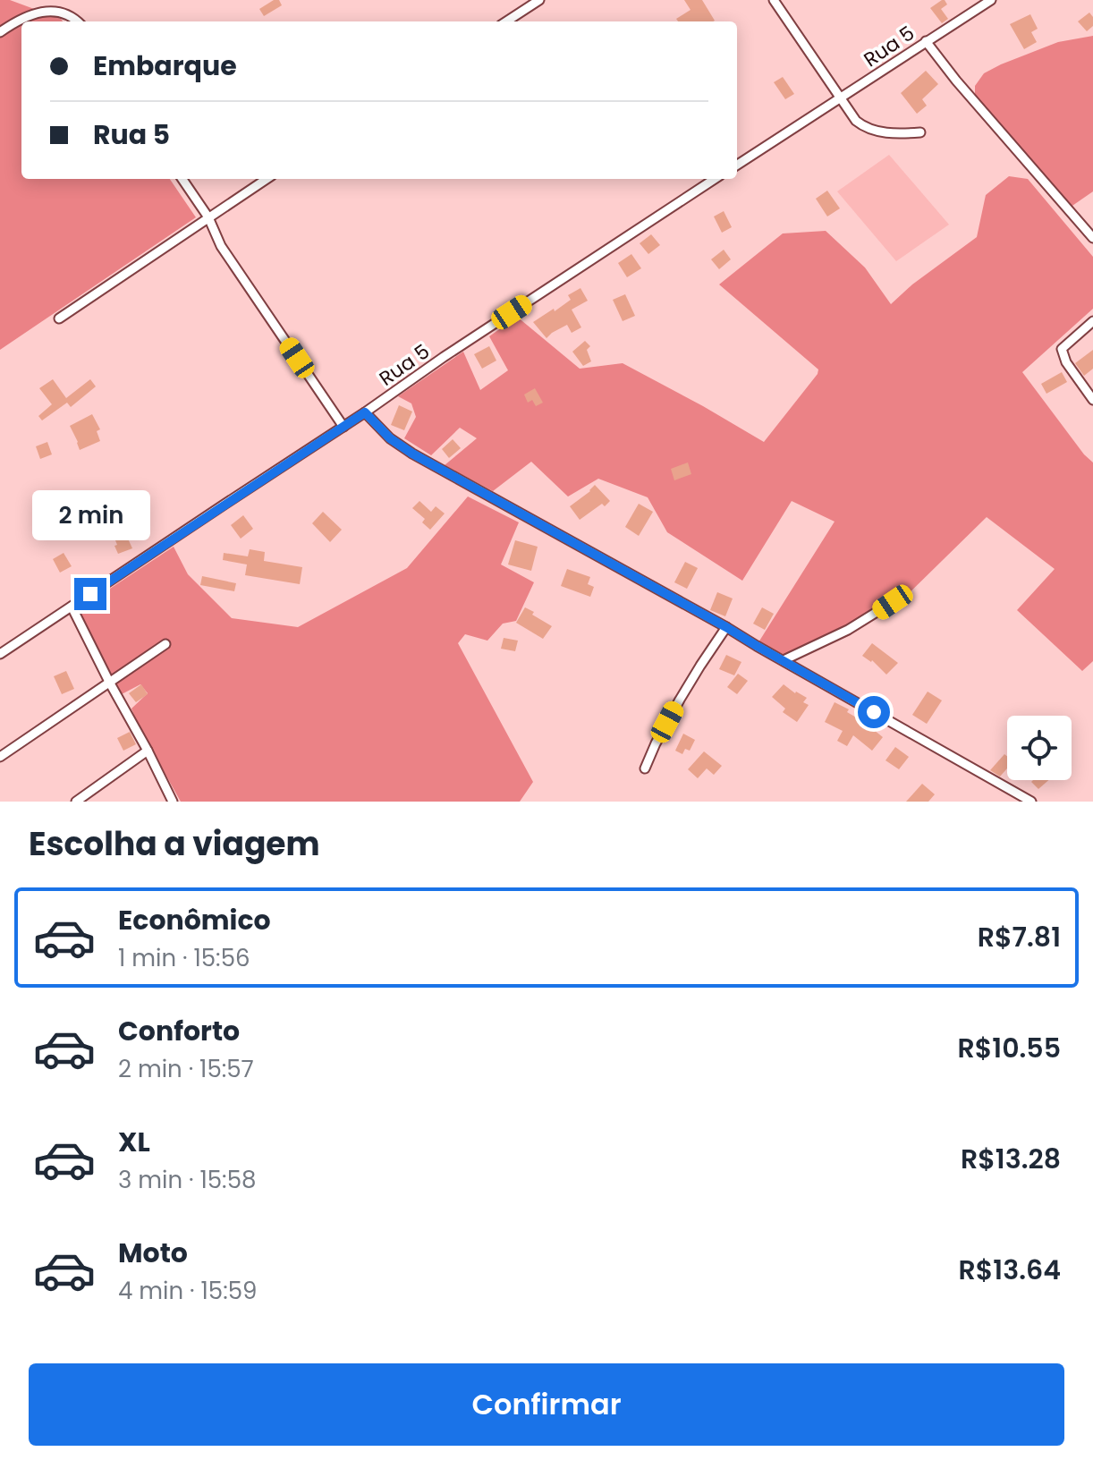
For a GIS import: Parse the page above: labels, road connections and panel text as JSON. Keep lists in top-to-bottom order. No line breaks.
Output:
{"streets":{"street":["Rua 5"]},"page":{"banner":["Embarque","Rua 5"],"bubble":"2 min","heading":"Escolha a viagem","list":[{"name":"Econômico","note":"1 min · 15:56","value":"R$7.81"},{"name":"Conforto","note":"2 min · 15:57","value":"R$10.55"},{"name":"XL","note":"3 min · 15:58","value":"R$13.28"},{"name":"Moto","note":"4 min · 15:59","value":"R$13.64"}],"buttons":"Confirmar"}}
